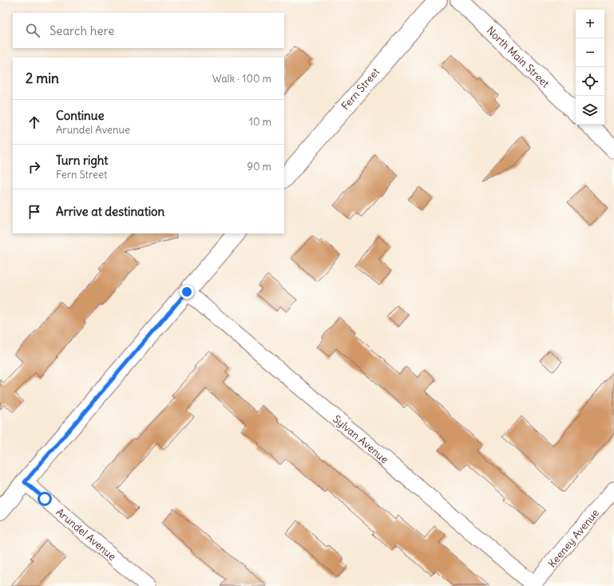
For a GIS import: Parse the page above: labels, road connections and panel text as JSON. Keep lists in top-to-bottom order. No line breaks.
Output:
{"streets":{"street":["North Main Street","Fern Street","Sylvan Avenue","Arundel Avenue","Keeney Avenue"]},"crossings":[["Sylvan Avenue","Keeney Avenue"]],"page":{"map_buttons":["+","−"],"search":"Search here","heading":["2 min","Walk · 100 m"],"list":[["Continue","Arundel Avenue","10 m"],["Turn right","Fern Street","90 m"],"Arrive at destination"]}}
